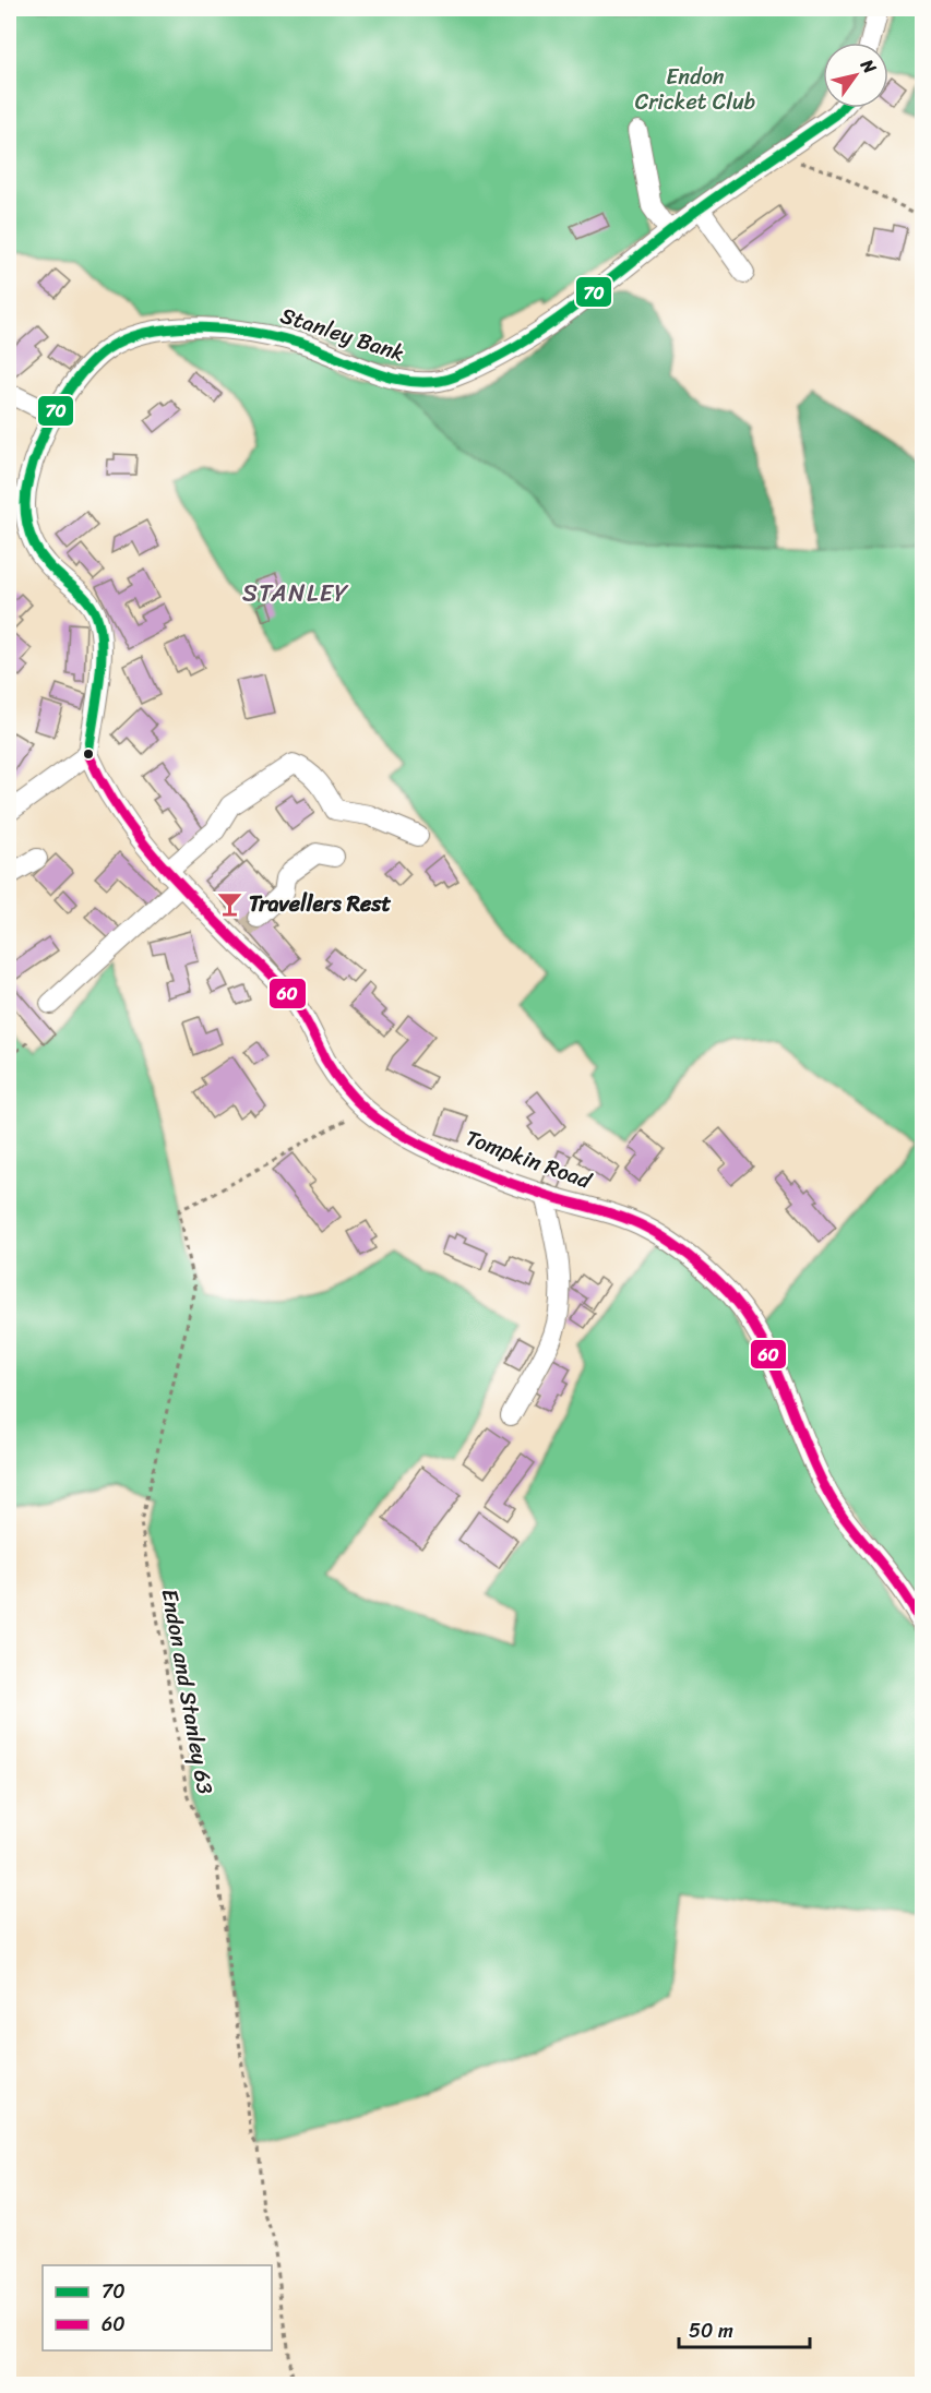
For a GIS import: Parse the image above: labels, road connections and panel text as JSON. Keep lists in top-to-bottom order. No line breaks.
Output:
{"streets":{"street":["Stanley Bank","Tompkin Road"],"path":["Endon and Stanley 63"]},"crossings":[["Stanley Bank","Tompkin Road"],["Tompkin Road","Endon and Stanley 63"]],"districts":["STANLEY"],"parks":["Endon Cricket Club"],"places":{"bar":["Travellers Rest"]},"lines":["transit line 70","transit line 60"],"legend":["70","60"],"scale_bar":"50 m","north":"top right"}
